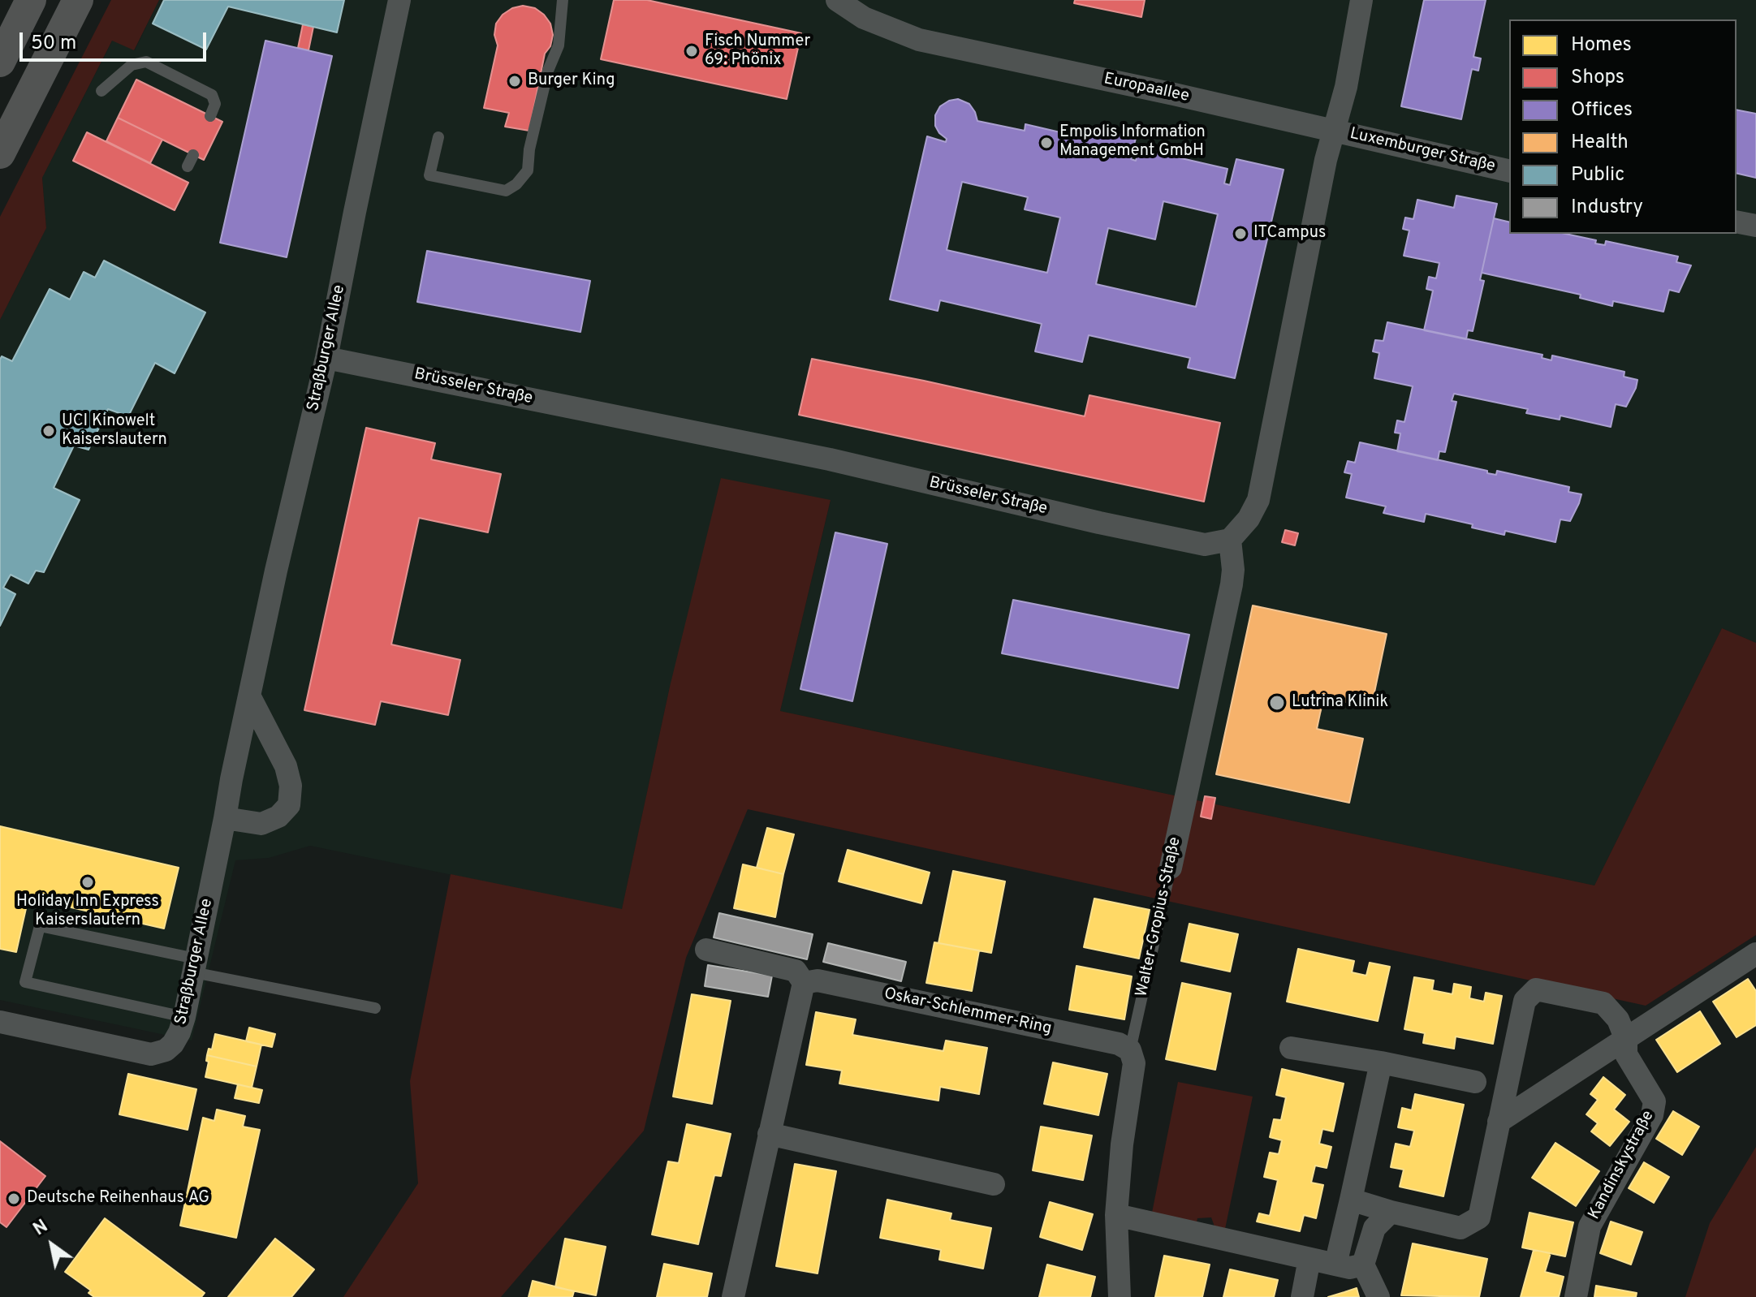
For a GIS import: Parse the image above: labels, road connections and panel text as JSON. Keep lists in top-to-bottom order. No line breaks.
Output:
{"streets":{"street":["Europaallee","Luxemburger Straße","Straßburger Allee","Brüsseler Straße","Walter-Gropius-Straße","Oskar-Schlemmer-Ring","Kandinskystraße"]},"crossings":[["Europaallee","Luxemburger Straße"],["Straßburger Allee","Brüsseler Straße"],["Brüsseler Straße","Walter-Gropius-Straße"],["Walter-Gropius-Straße","Oskar-Schlemmer-Ring"]],"places":["Fisch Nummer 69: Phönix","Burger King","Empolis Information Management GmbH","ITCampus","UCI Kinowelt Kaiserslautern","Lutrina Klinik","Holiday Inn Express Kaiserslautern","Deutsche Reihenhaus AG"],"legend":["Homes","Shops","Offices","Health","Public","Industry"],"scale_bar":"50 m","north":"top left"}
